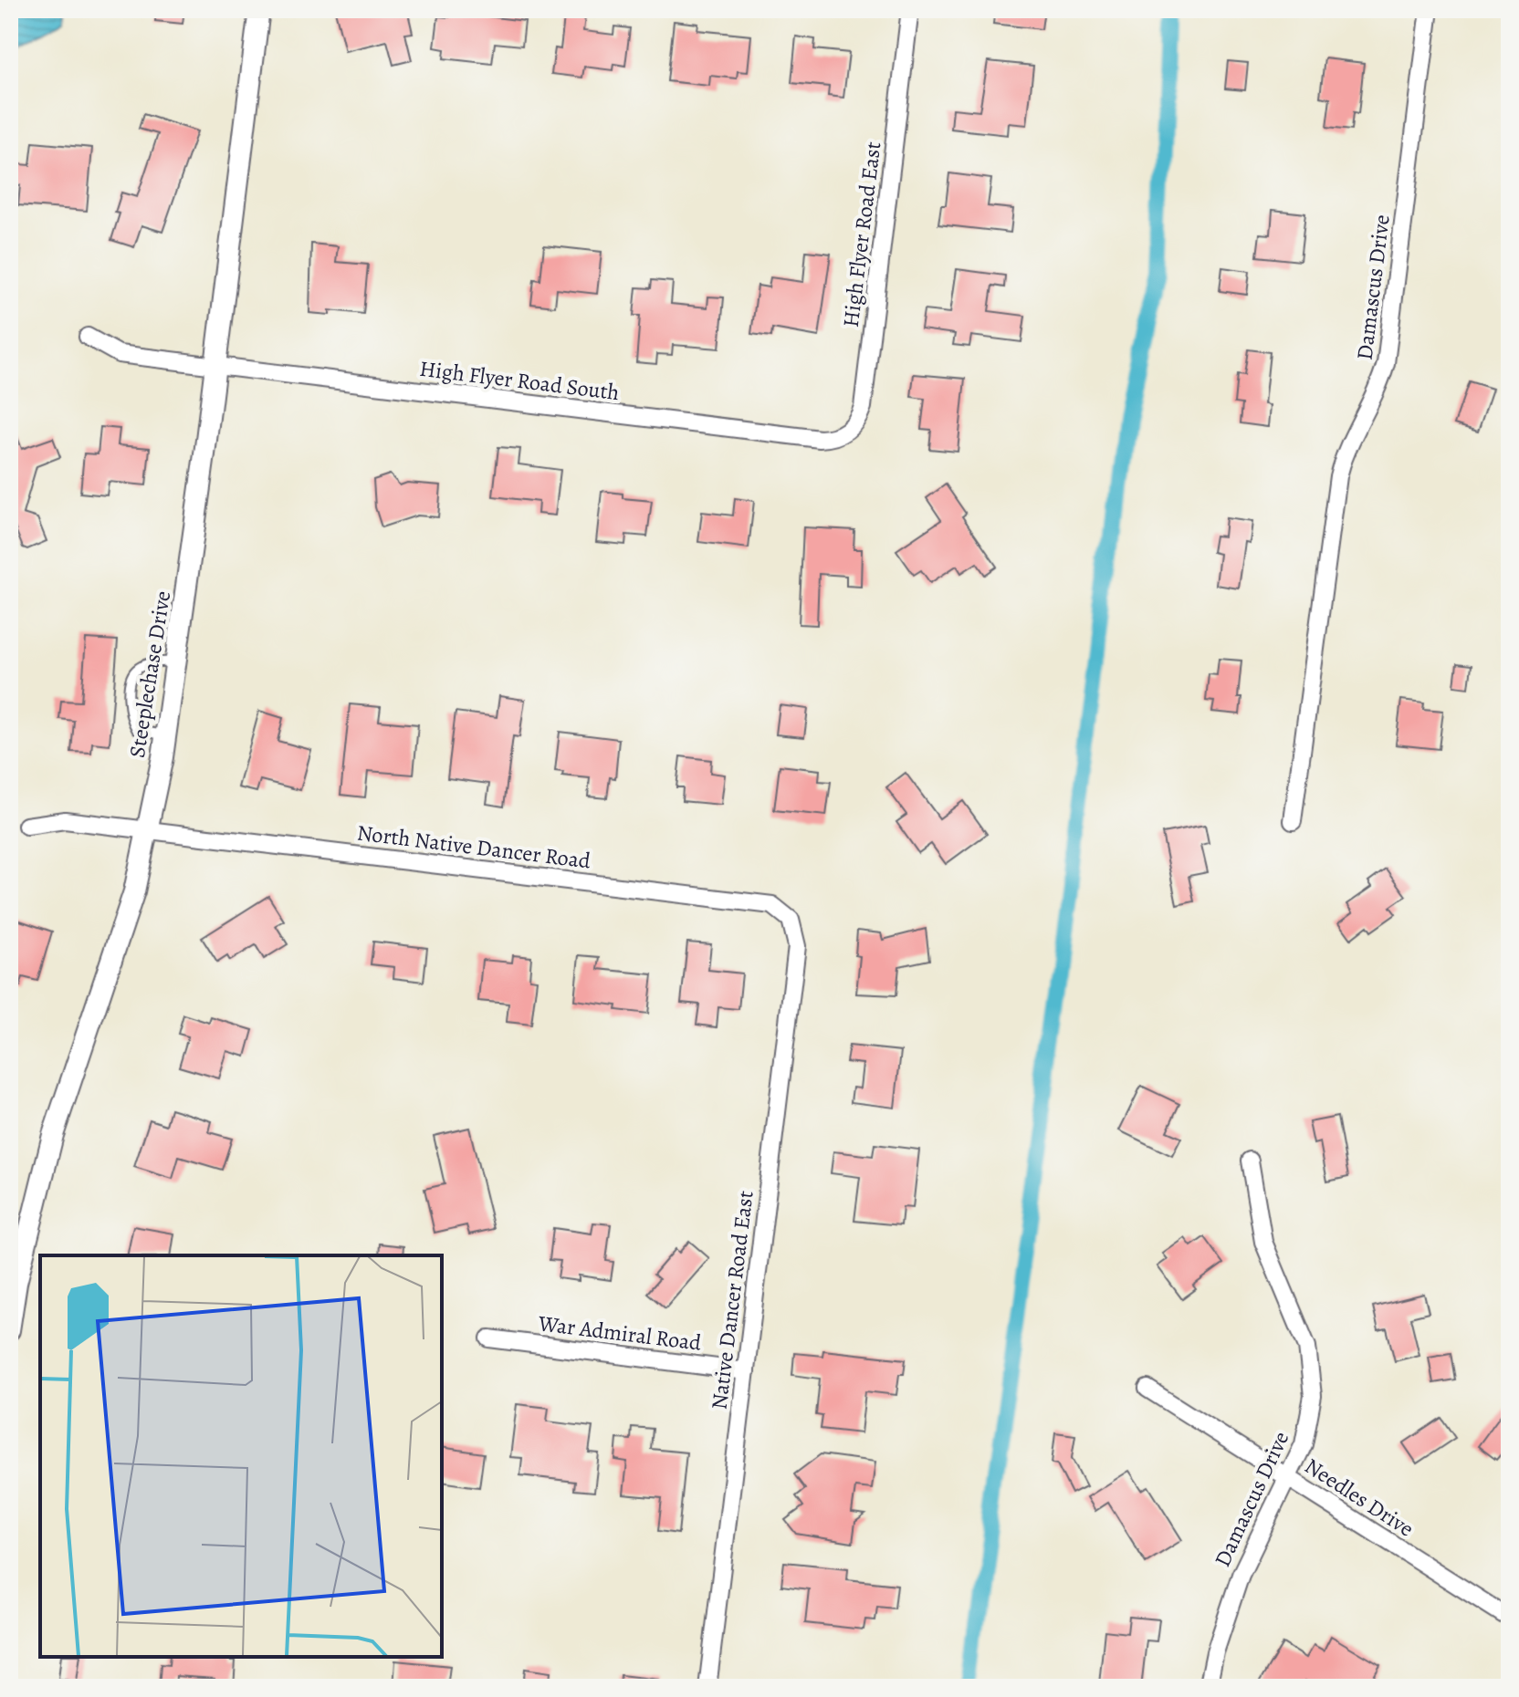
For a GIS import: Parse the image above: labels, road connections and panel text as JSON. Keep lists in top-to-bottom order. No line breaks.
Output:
{"streets":{"street":["High Flyer Road East","Damascus Drive","High Flyer Road South","Steeplechase Drive","North Native Dancer Road","Native Dancer Road East","War Admiral Road","Needles Drive"]},"crossings":[["High Flyer Road East","High Flyer Road South"],["Damascus Drive","Needles Drive"],["High Flyer Road South","Steeplechase Drive"],["Steeplechase Drive","North Native Dancer Road"],["North Native Dancer Road","Native Dancer Road East"],["Native Dancer Road East","War Admiral Road"]]}
